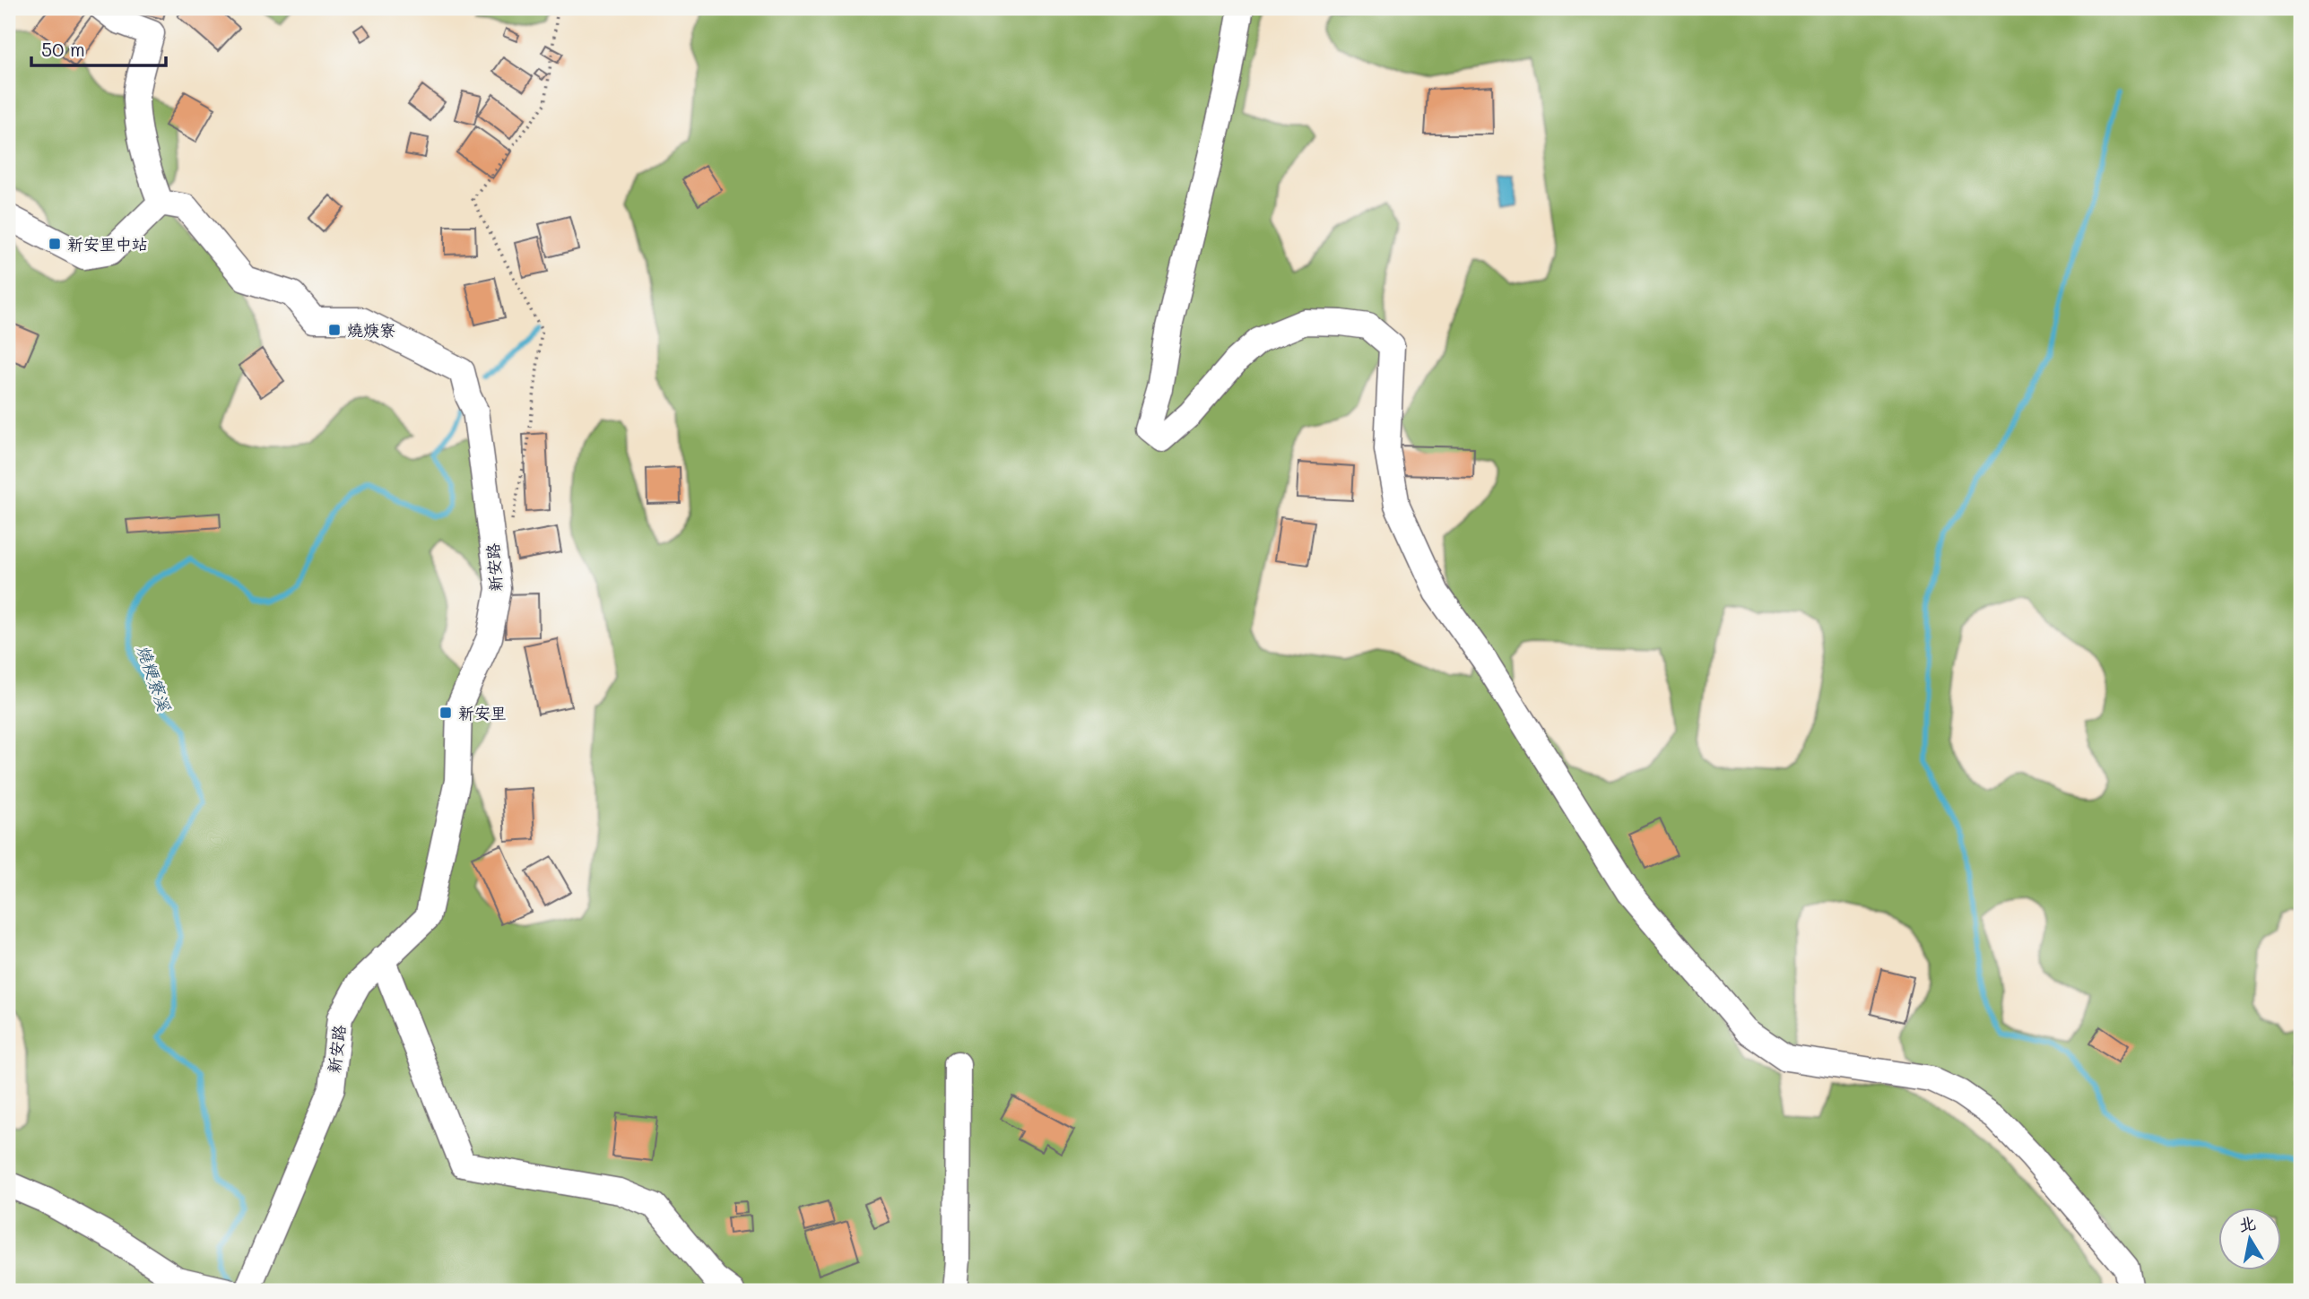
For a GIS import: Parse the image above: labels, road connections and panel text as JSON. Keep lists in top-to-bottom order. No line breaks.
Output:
{"streets":{"street":["新安路"]},"water":["燒粳寮溪"],"places":{"transit":["新安里中站","燒焿寮","新安里"]},"scale_bar":"50 m","north":"top"}
